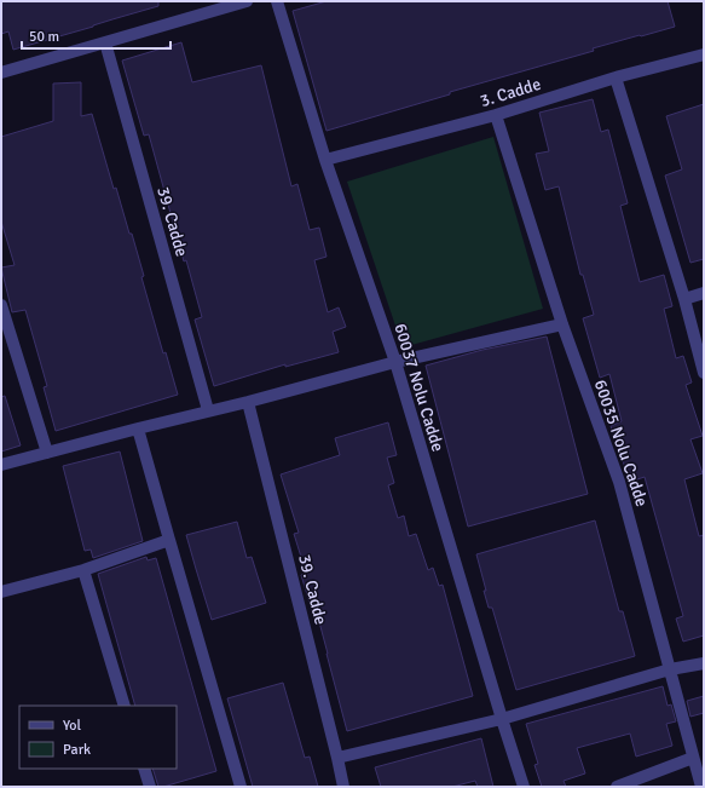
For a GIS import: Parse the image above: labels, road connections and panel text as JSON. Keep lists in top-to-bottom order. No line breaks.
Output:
{"streets":{"street":["3. Cadde","39. Cadde","60037 Nolu Cadde","60035 Nolu Cadde"]},"crossings":[["3. Cadde","60037 Nolu Cadde"],["3. Cadde","60035 Nolu Cadde"]],"legend":["Yol","Park"],"scale_bar":"50 m"}
